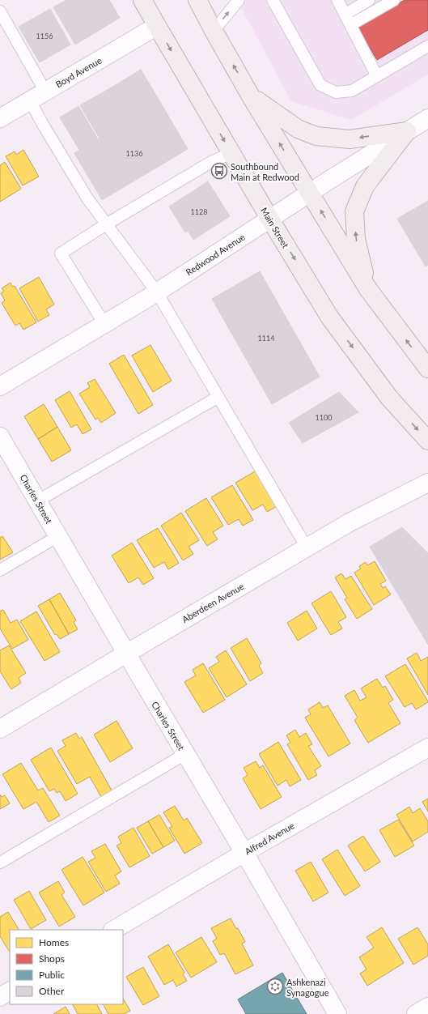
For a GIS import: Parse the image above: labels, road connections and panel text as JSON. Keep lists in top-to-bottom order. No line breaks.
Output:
{"streets":{"main road":["Main Street"],"street":["Boyd Avenue","Redwood Avenue","Charles Street","Aberdeen Avenue","Alfred Avenue"]},"crossings":[["Boyd Avenue","Main Street"],["Main Street","Redwood Avenue"],["Charles Street","Aberdeen Avenue"],["Charles Street","Alfred Avenue"]],"places":{"bus stop":["Southbound Main at Redwood"],"synagogue":["Ashkenazi Synagogue"]},"house_numbers":["1156","1136","1128","1114","1100"],"legend":["Homes","Shops","Public","Other"]}
